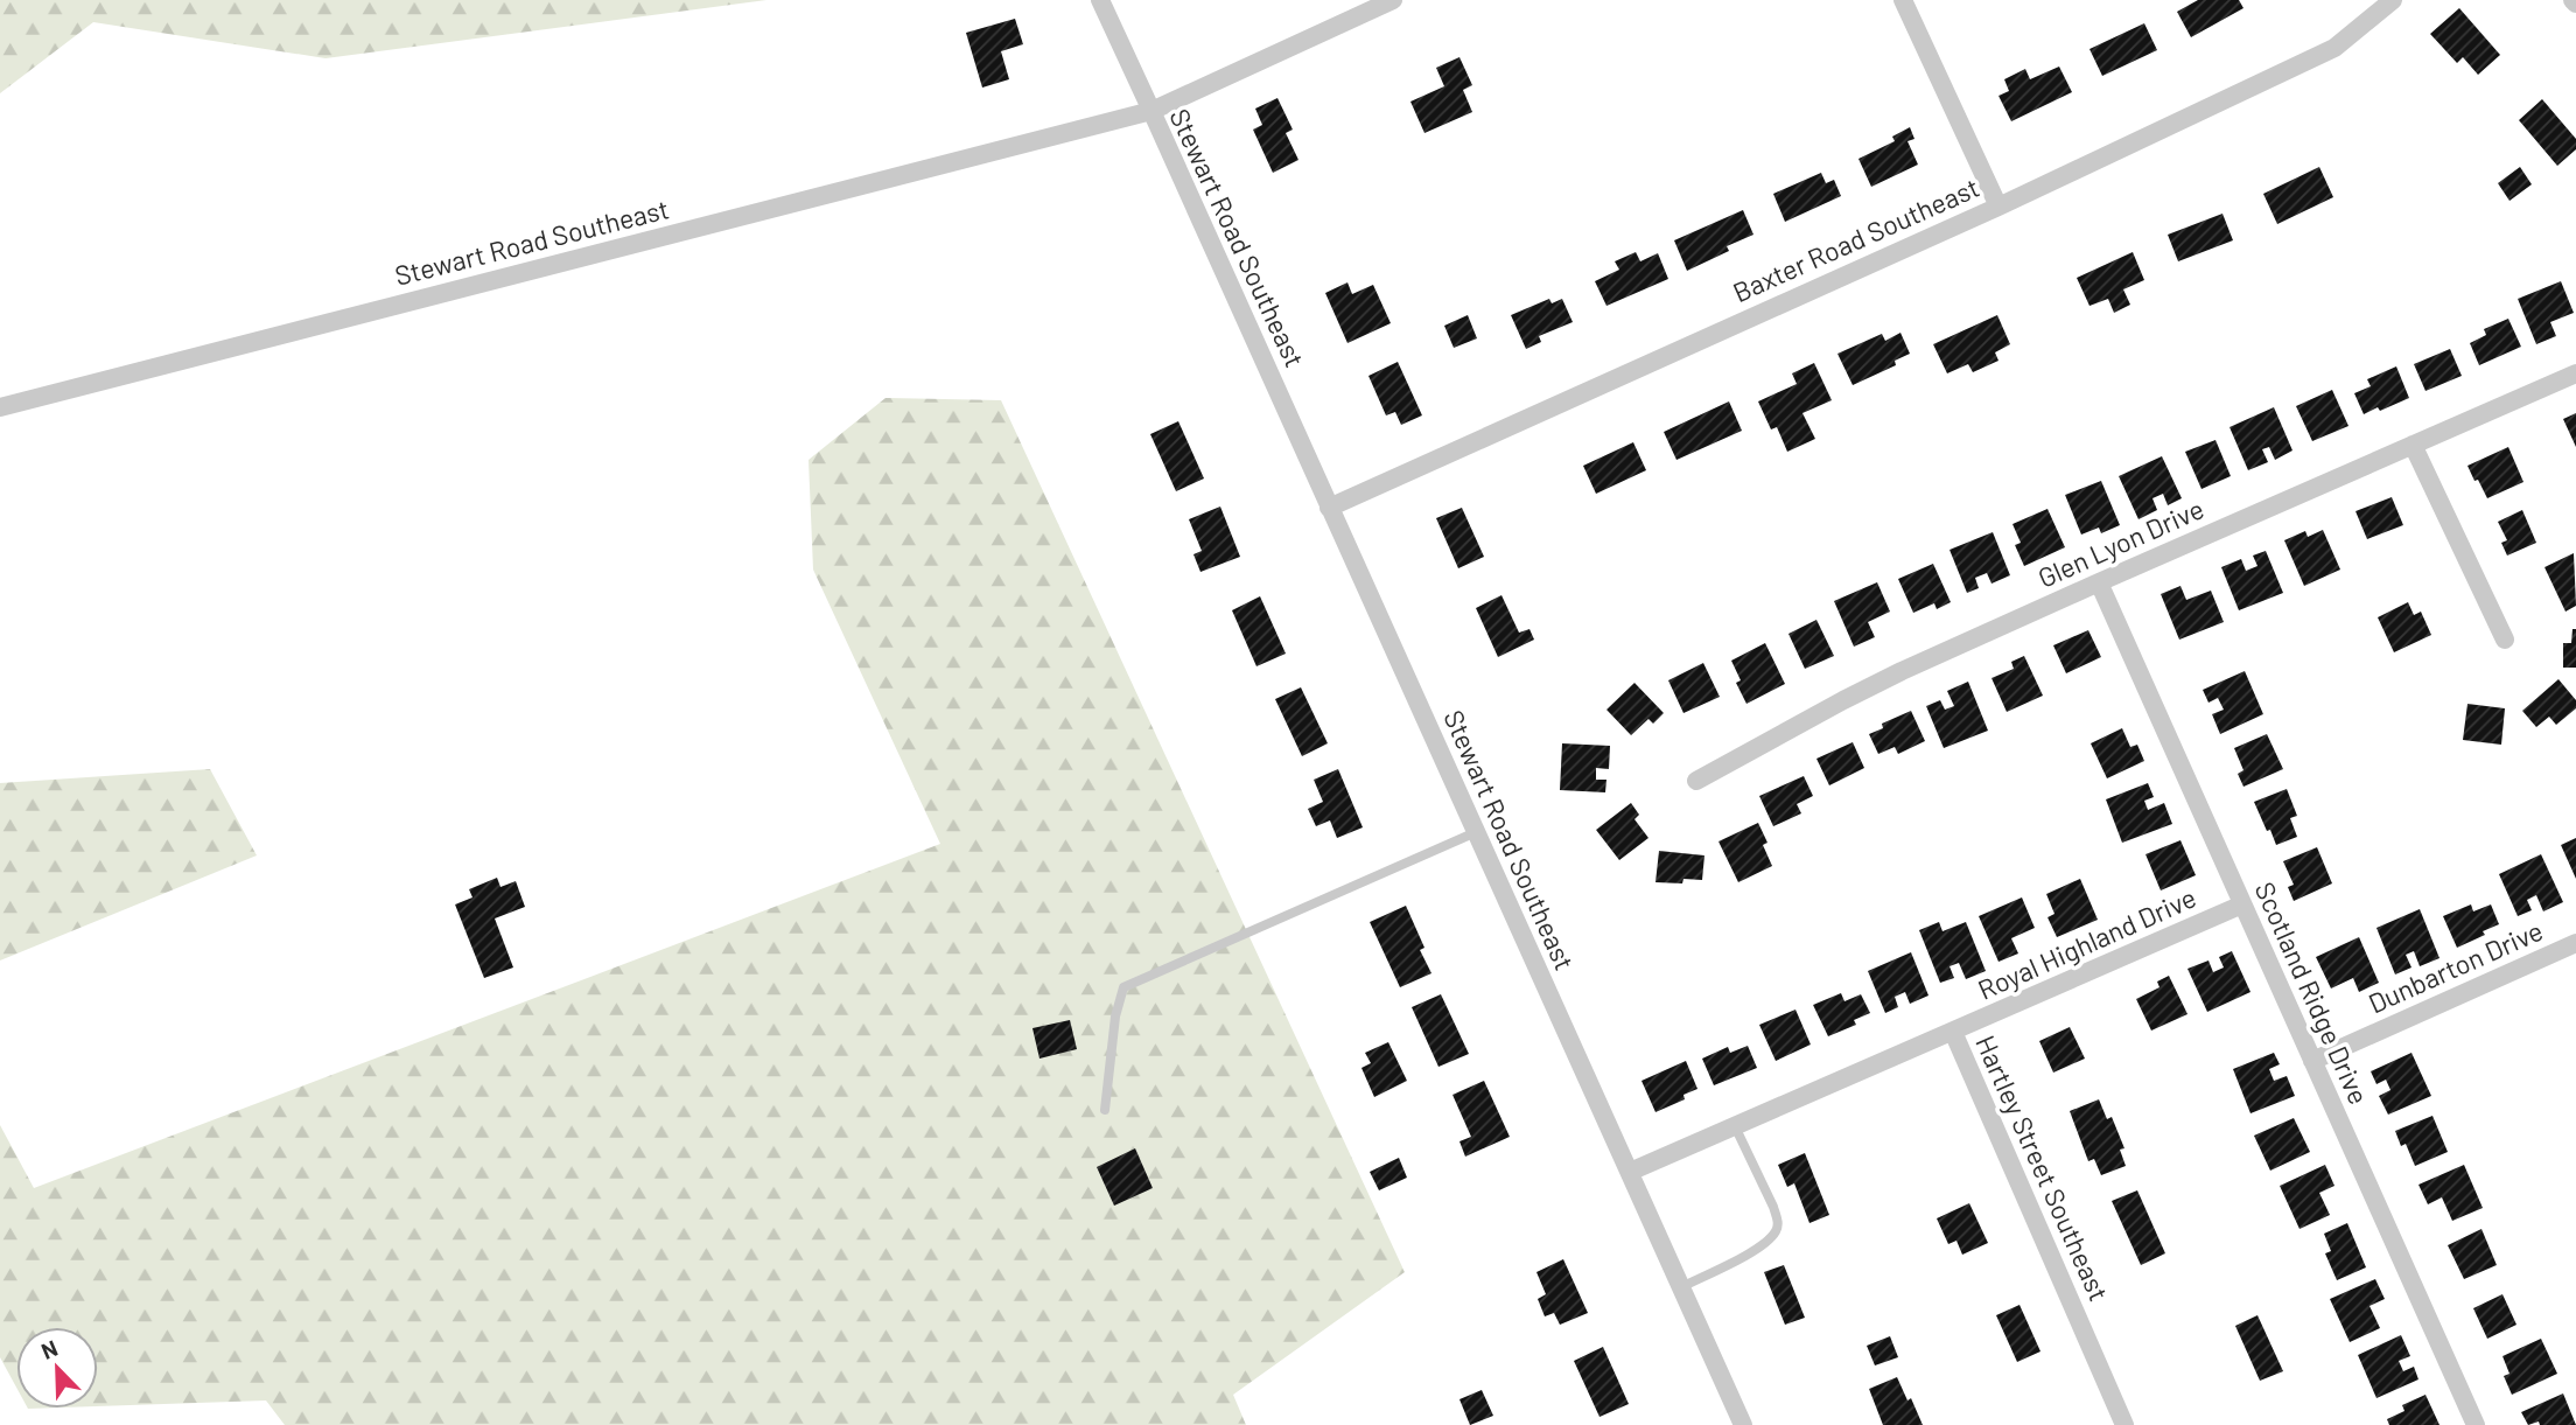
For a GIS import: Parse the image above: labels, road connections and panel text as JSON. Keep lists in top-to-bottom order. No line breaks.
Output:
{"streets":{"street":["Stewart Road Southeast","Baxter Road Southeast","Glen Lyon Drive","Royal Highland Drive","Dunbarton Drive","Scotland Ridge Drive","Hartley Street Southeast"]},"crossings":[["Stewart Road Southeast","Baxter Road Southeast"],["Stewart Road Southeast","Hartley Street Southeast"],["Glen Lyon Drive","Scotland Ridge Drive"],["Royal Highland Drive","Scotland Ridge Drive"],["Royal Highland Drive","Hartley Street Southeast"],["Dunbarton Drive","Scotland Ridge Drive"]],"north":"top left"}
